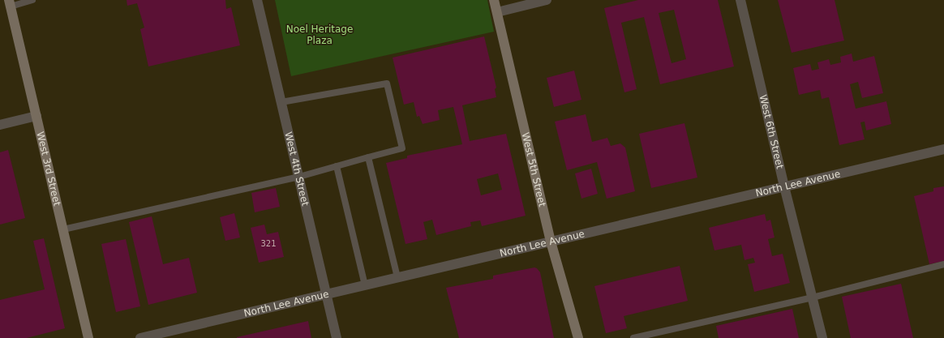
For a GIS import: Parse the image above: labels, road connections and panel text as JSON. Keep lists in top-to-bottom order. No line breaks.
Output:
{"streets":{"street":["West 6th Street","West 3rd Street","West 4th Street","West 5th Street","North Lee Avenue"]},"crossings":[["West 6th Street","North Lee Avenue"],["West 4th Street","North Lee Avenue"],["West 5th Street","North Lee Avenue"]],"parks":["Noel Heritage Plaza"],"house_numbers":["321"]}
